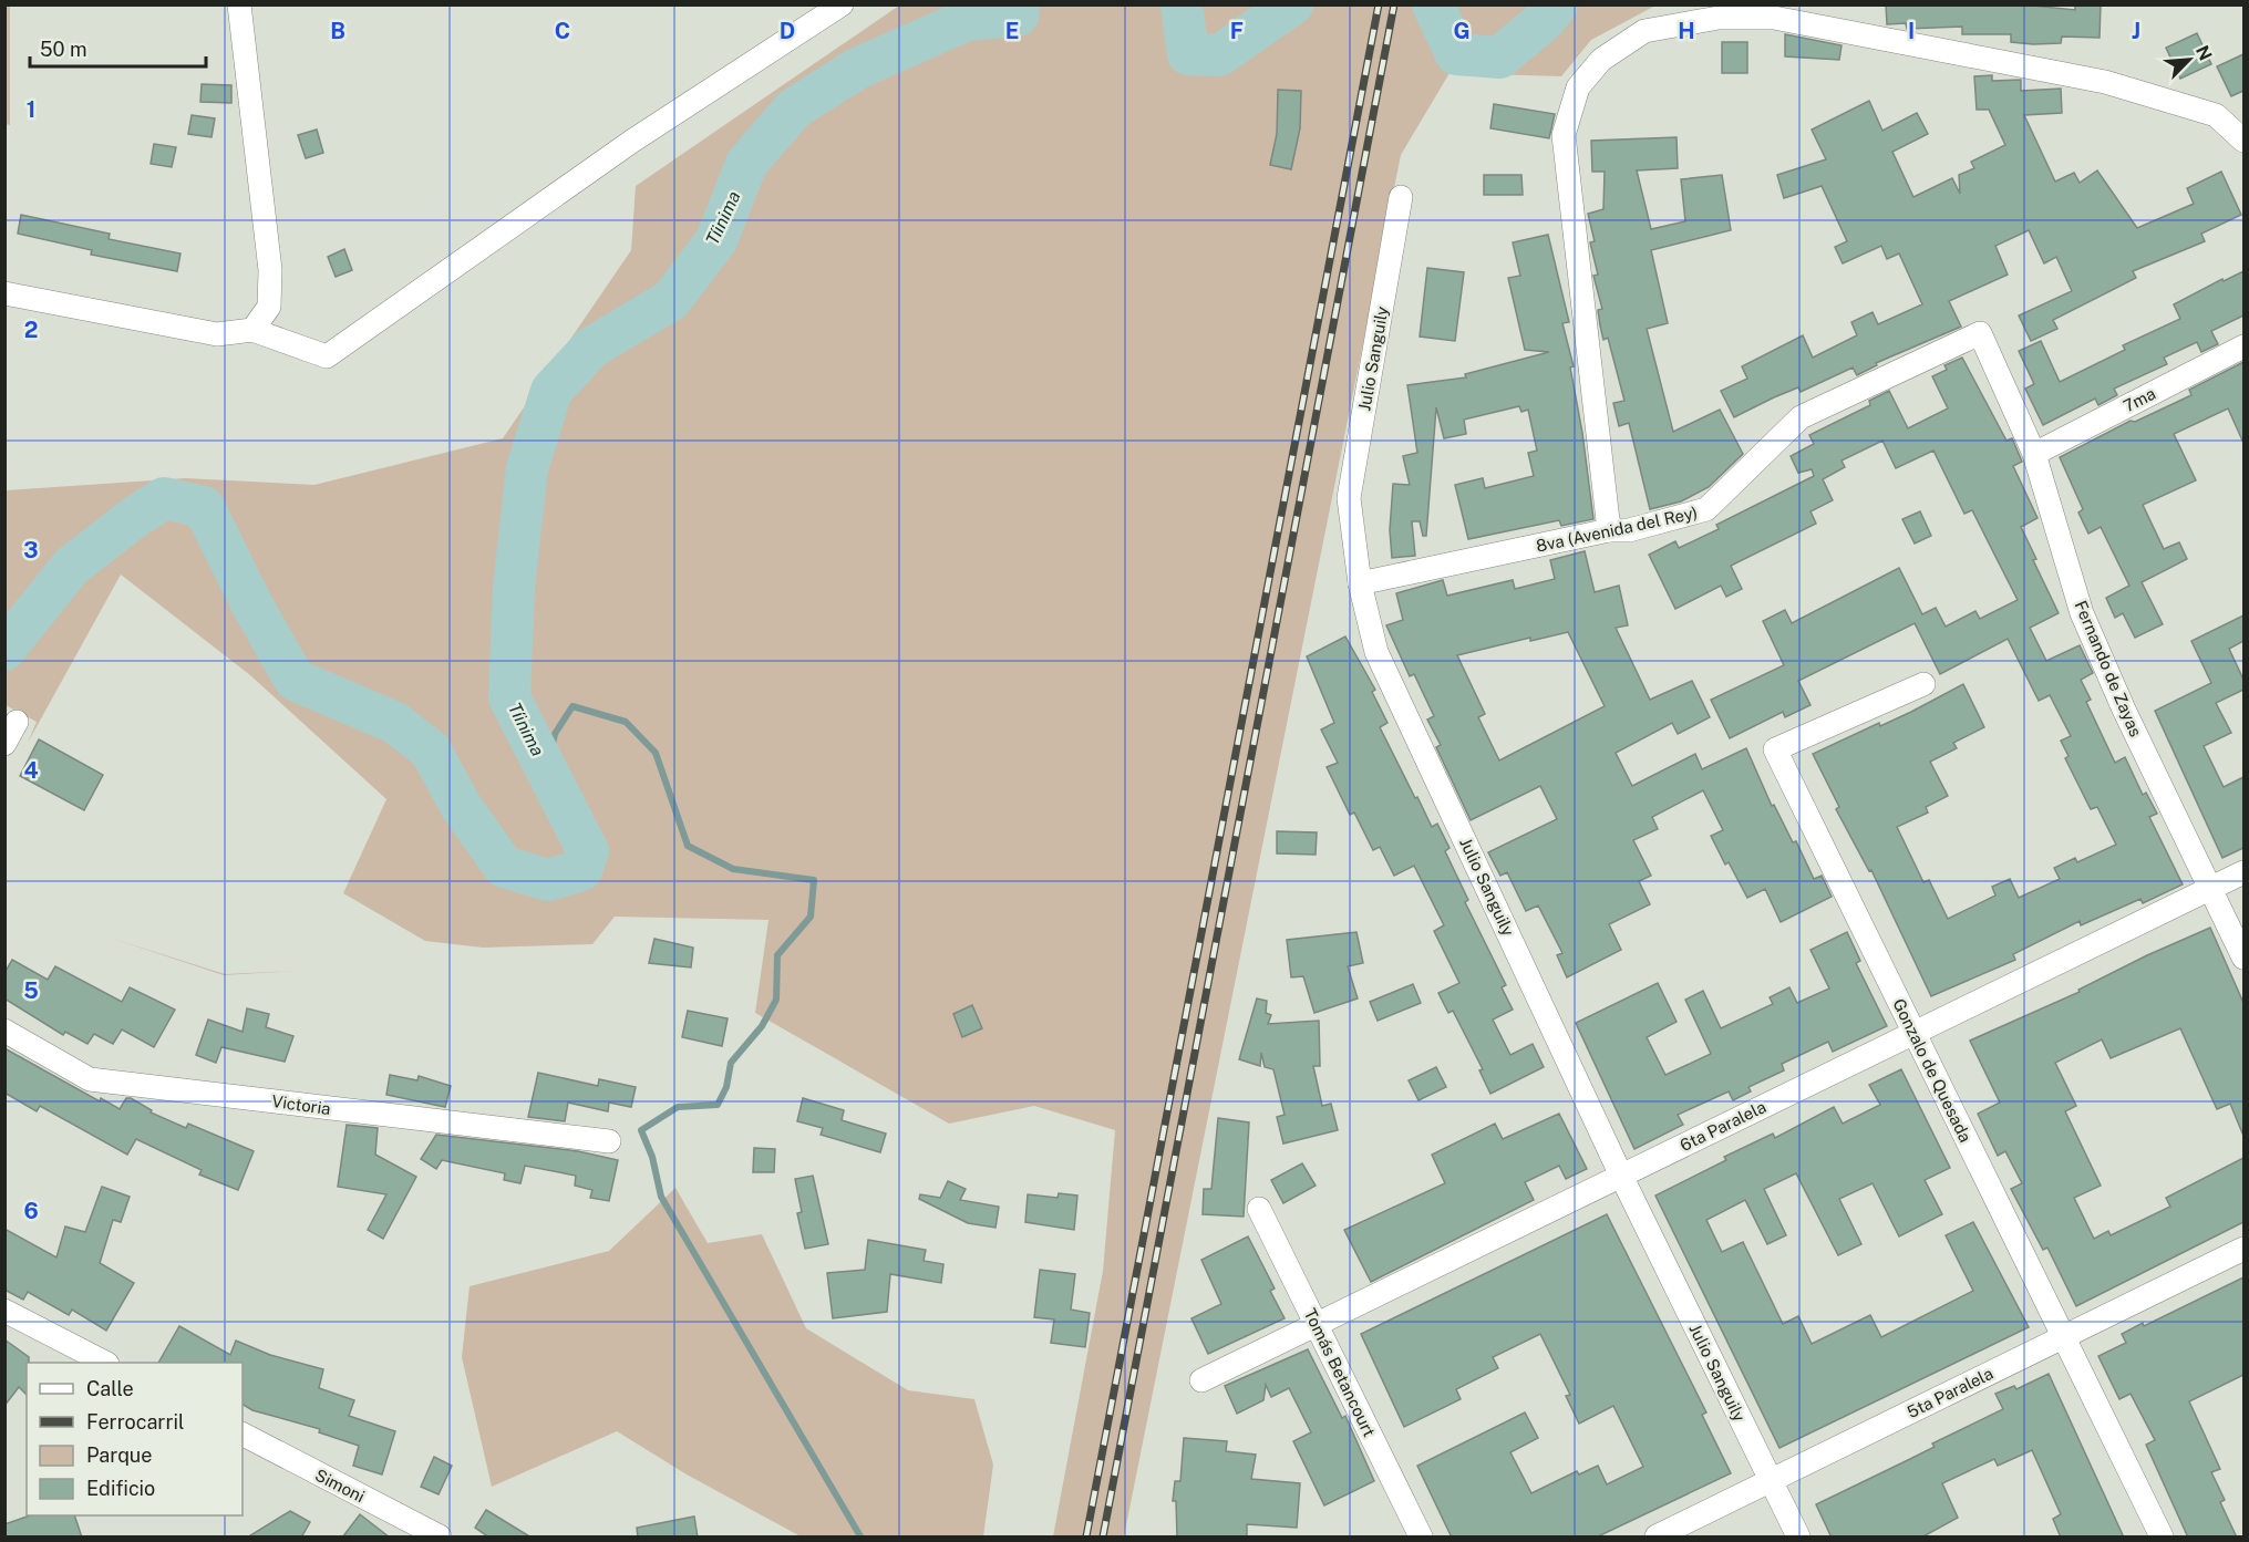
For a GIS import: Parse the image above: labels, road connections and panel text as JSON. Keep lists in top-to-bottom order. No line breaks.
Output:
{"streets":{"street":["Julio Sanguily","7ma","8va (Avenida del Rey)","Fernando de Zayas","Gonzalo de Quesada","Victoria","6ta Paralela","Tomás Betancourt","5ta Paralela","Simoni"]},"crossings":[["Julio Sanguily","8va (Avenida del Rey)"],["Julio Sanguily","6ta Paralela"],["Julio Sanguily","5ta Paralela"],["7ma","Fernando de Zayas"],["8va (Avenida del Rey)","Fernando de Zayas"],["Fernando de Zayas","6ta Paralela"],["Gonzalo de Quesada","6ta Paralela"],["Gonzalo de Quesada","5ta Paralela"],["6ta Paralela","Tomás Betancourt"]],"water":["Tíinima"],"legend":["Calle","Ferrocarril","Parque","Edificio"],"scale_bar":"50 m","north":"top right","grid":{"columns":["B","C","D","E","F","G","H","I","J"],"rows":["1","2","3","4","5","6"]}}
